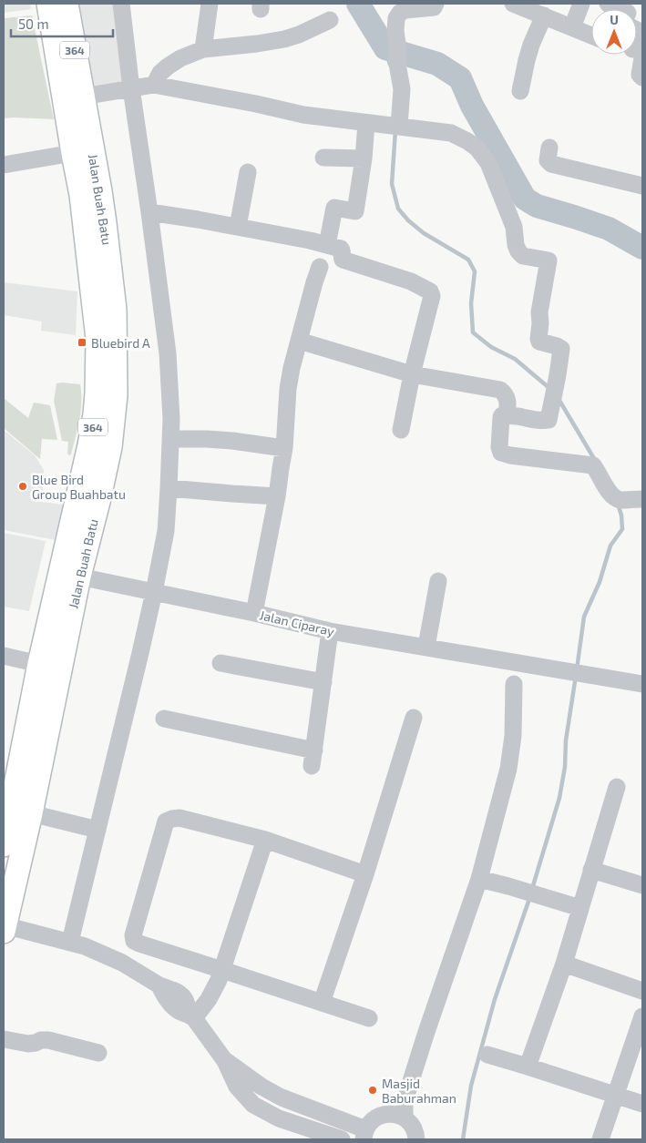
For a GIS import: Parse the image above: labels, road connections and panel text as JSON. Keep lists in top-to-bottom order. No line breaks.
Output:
{"streets":{"main road":["364","Jalan Buah Batu"],"street":["Jalan Ciparay"]},"crossings":[["Jalan Buah Batu","Jalan Ciparay"]],"places":{"transit":["Bluebird A"],"other":["Blue Bird Group Buahbatu","Masjid Baburahman"]},"scale_bar":"50 m","north":"top"}
